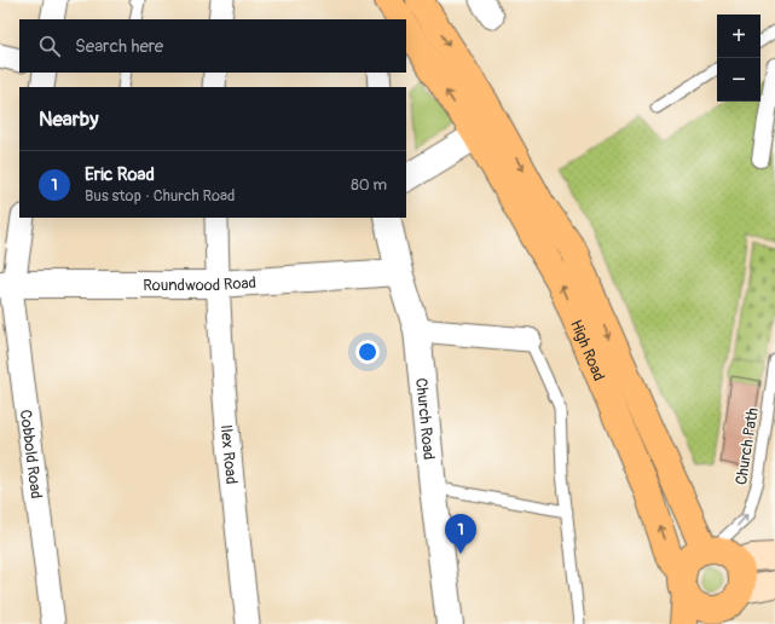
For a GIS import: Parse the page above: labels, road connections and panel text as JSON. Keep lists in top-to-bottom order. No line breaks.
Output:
{"streets":{"main road":["High Road"],"street":["Roundwood Road","Church Road","Cobbold Road","Ilex Road"],"lane":["Church Path"]},"crossings":[["Roundwood Road","Church Road"],["Roundwood Road","Cobbold Road"],["Roundwood Road","Ilex Road"],["High Road","Church Path"]],"one_way":["Church Path"],"page":{"map_buttons":["+","−"],"search":"Search here","heading":"Nearby","list":[{"mark":"1","name":"Eric Road","note":"Bus stop · Church Road","value":"80 m"}],"pins":"1"}}
